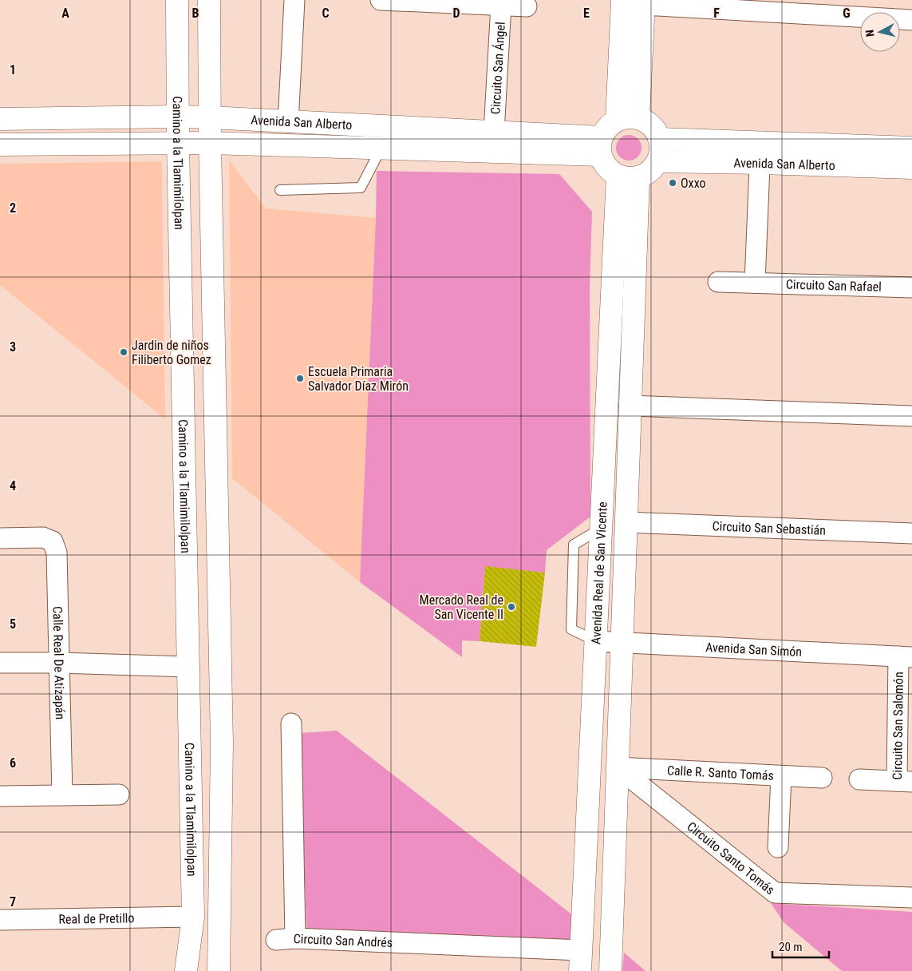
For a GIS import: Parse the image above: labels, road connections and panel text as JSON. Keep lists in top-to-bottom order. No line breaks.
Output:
{"streets":{"street":["Circuito San Ángel","Avenida San Alberto","Camino a la Tlamimilolpan","Circuito San Rafael","Circuito San Sebastián","Avenida Real de San Vicente","Avenida San Simón","Calle Real De Atizapán","Circuito San Salomón","Calle R. Santo Tomás","Circuito Santo Tomás","Real de Pretillo","Circuito San Andrés"]},"crossings":[["Circuito San Ángel","Avenida San Alberto"],["Avenida San Alberto","Camino a la Tlamimilolpan"],["Avenida San Alberto","Avenida Real de San Vicente"],["Camino a la Tlamimilolpan","Real de Pretillo"],["Circuito San Sebastián","Avenida Real de San Vicente"],["Avenida Real de San Vicente","Avenida San Simón"],["Avenida Real de San Vicente","Calle R. Santo Tomás"],["Avenida Real de San Vicente","Circuito Santo Tomás"],["Avenida Real de San Vicente","Circuito San Andrés"],["Avenida San Simón","Circuito San Salomón"],["Calle R. Santo Tomás","Circuito Santo Tomás"]],"places":["Oxxo","Jardin de niños Filiberto Gomez","Escuela Primaria Salvador Díaz Mirón","Mercado Real de San Vicente II"],"scale_bar":"20 m","north":"left","grid":{"columns":["A","B","C","D","E","F","G"],"rows":["1","2","3","4","5","6","7"]}}
